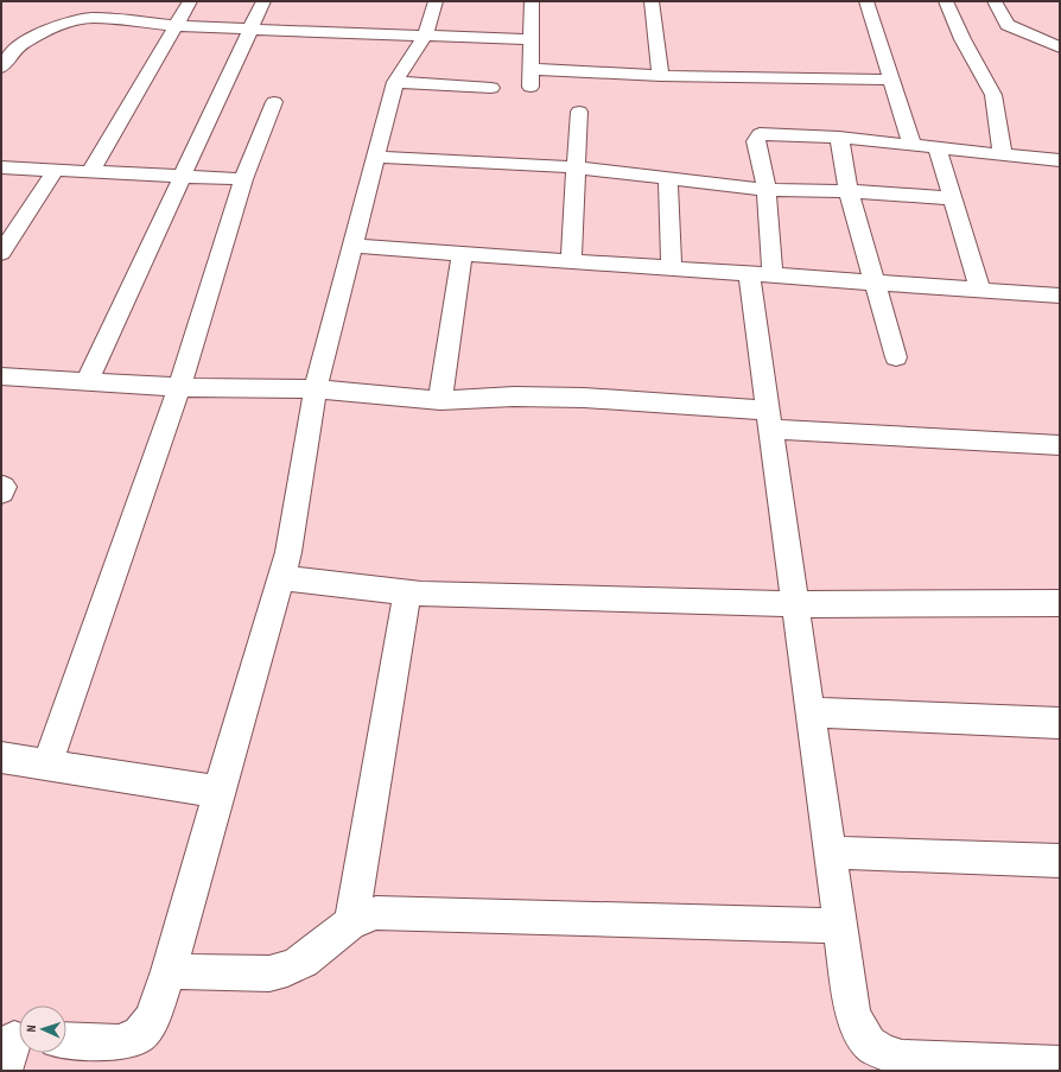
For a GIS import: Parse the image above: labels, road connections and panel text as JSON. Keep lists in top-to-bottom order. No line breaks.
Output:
{"north":"left"}
